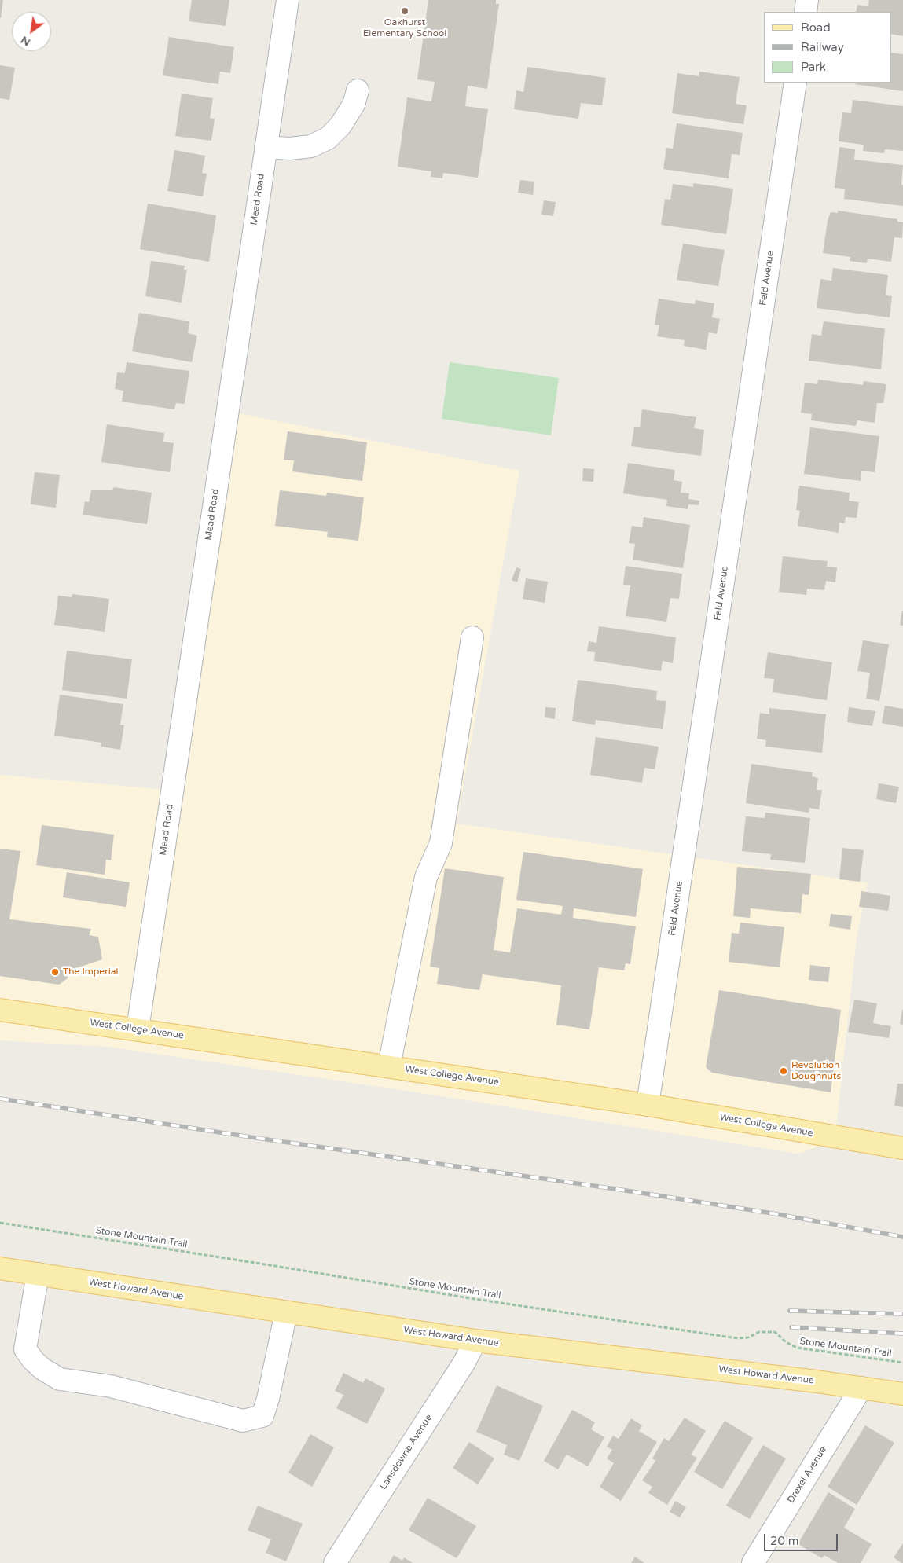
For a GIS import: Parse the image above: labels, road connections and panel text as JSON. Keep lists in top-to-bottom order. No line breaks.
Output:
{"streets":{"main road":["West College Avenue","West Howard Avenue"],"street":["Mead Road","Feld Avenue","Lansdowne Avenue","Drexel Avenue"],"path":["Stone Mountain Trail"]},"crossings":[["Mead Road","West College Avenue"],["Feld Avenue","West College Avenue"],["West Howard Avenue","Lansdowne Avenue"],["West Howard Avenue","Drexel Avenue"]],"places":["Oakhurst Elementary School","The Imperial","Revolution Doughnuts"],"legend":["Road","Railway","Park"],"scale_bar":"20 m","north":"bottom left"}
